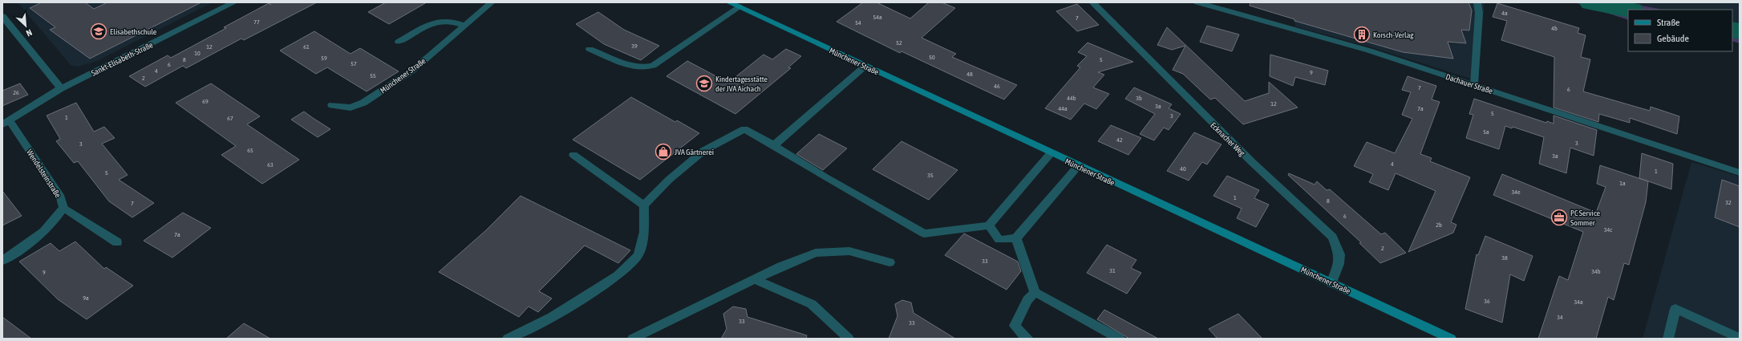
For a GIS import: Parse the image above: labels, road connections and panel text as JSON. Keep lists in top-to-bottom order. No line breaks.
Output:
{"streets":{"main road":["Münchener Straße"],"street":["Sankt-Elisabeth-Straße","Dachauer Straße","Ecknacher Weg","Wendelsteinstraße"]},"crossings":[["Sankt-Elisabeth-Straße","Wendelsteinstraße"],["Münchener Straße","Ecknacher Weg"]],"places":{"school or university":["Elisabethschule","Kindertagesstätte der JVA Aichach"],"building":["Korsch-Verlag"],"shop":["JVA Gärtnerei"],"office":["PC Service Sommer"]},"house_numbers":["4a","54a","7","77","54","4b","52","39","12","61","10","50","59","8","5","57","6","4","9","48","55","2","46","7","6","26","44b","3b","69","12","3a","44a","7a","5","3","1","67","5a","42","3","3","65","3a","4","63","40","1","5","35","1a","34e","1","8","32","7","6","2b","34c","7a","2","38","33","31","34b","9","9a","36","34a","34","33","33"],"legend":["Straße","Gebäude"],"north":"bottom right"}
